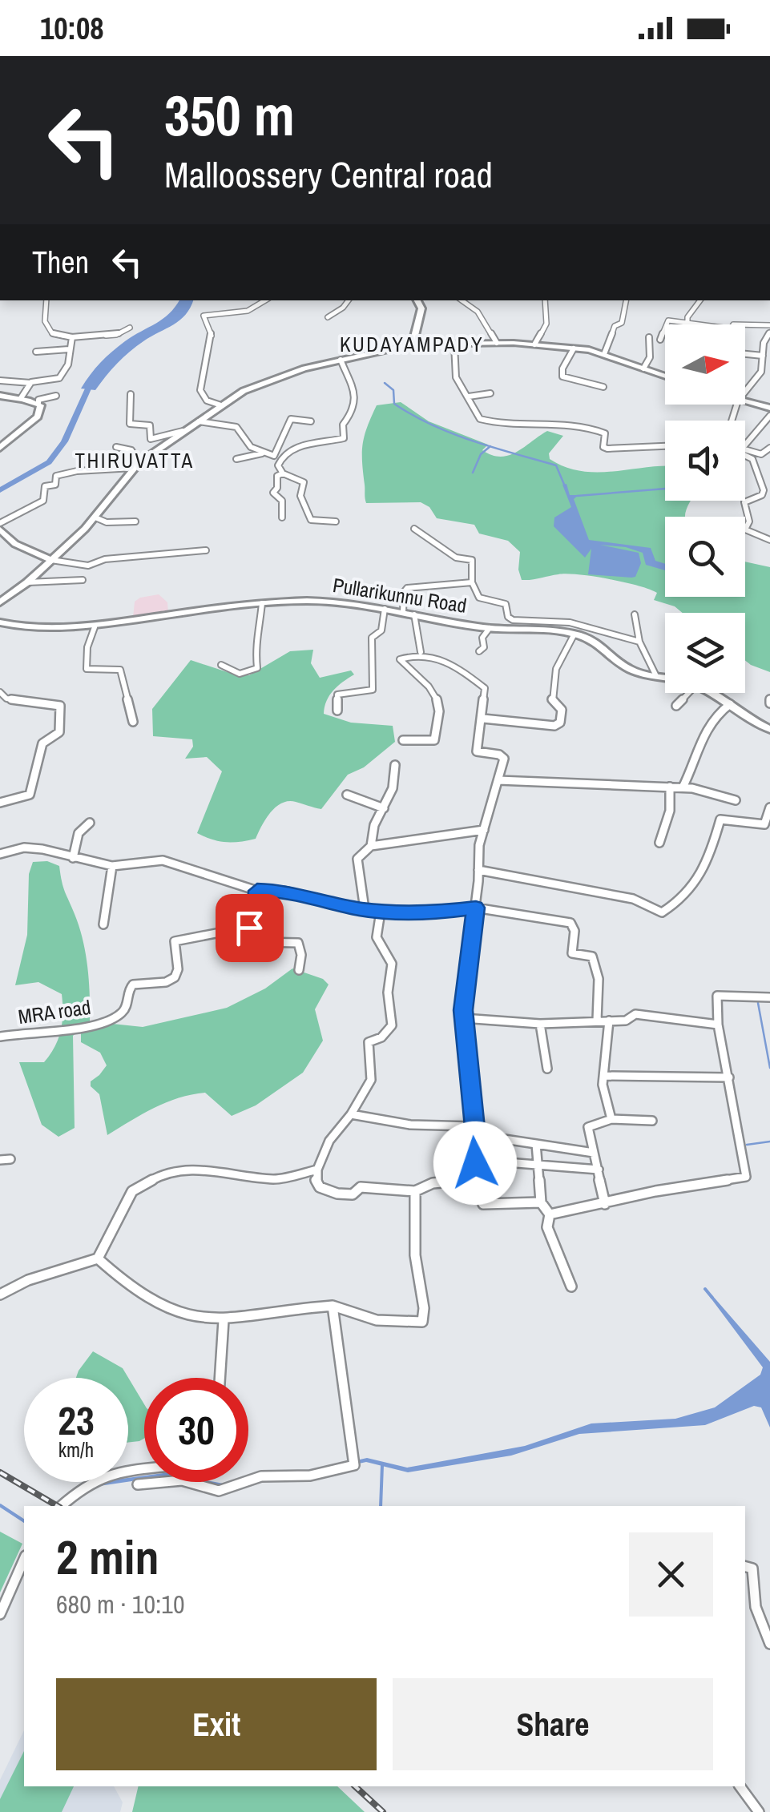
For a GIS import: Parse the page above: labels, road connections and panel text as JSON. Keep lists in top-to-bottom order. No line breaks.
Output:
{"streets":{"main road":["Pullarikunnu Road"],"street":["MRA road"]},"districts":["KUDAYAMPADY","THIRUVATTA"],"north":"right","page":{"status":"10:08","turn":["350 m","Malloossery Central road"],"then":"Then","speed":"23 km/h","limit":"30","heading":["2 min","680 m · 10:10"],"buttons":["Exit","Share"]}}
